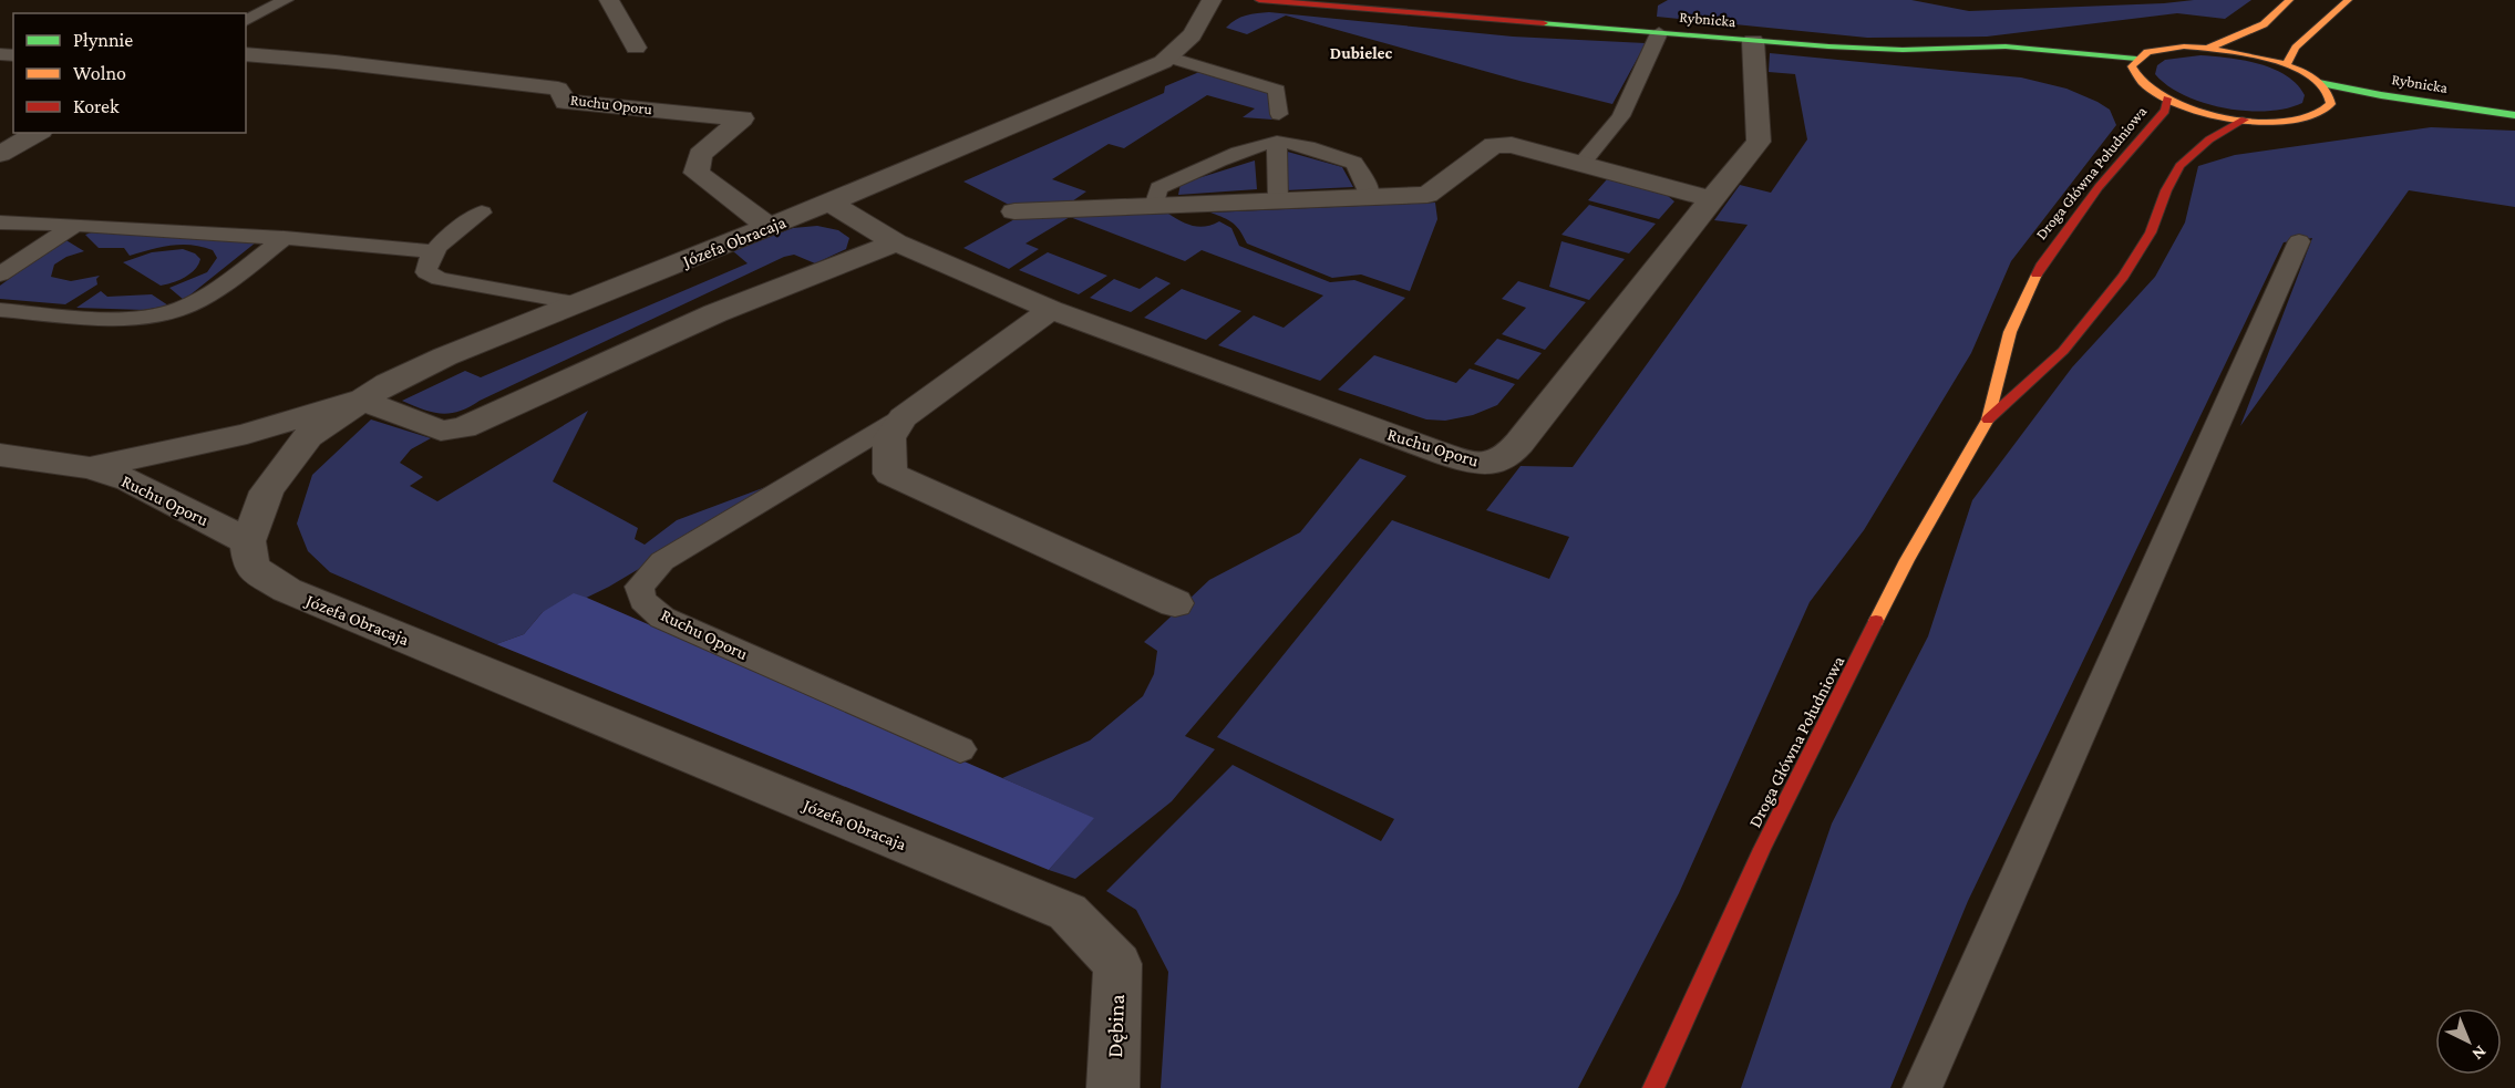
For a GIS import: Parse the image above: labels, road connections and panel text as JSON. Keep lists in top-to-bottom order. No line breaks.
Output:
{"streets":{"main road":["Rybnicka","Droga Główna Południowa"],"street":["Ruchu Oporu","Józefa Obracaja","Dębina"]},"crossings":[["Rybnicka","Ruchu Oporu"],["Ruchu Oporu","Józefa Obracaja"],["Józefa Obracaja","Dębina"]],"districts":["Dubielec"],"legend":["Płynnie","Wolno","Korek"],"north":"bottom right"}
